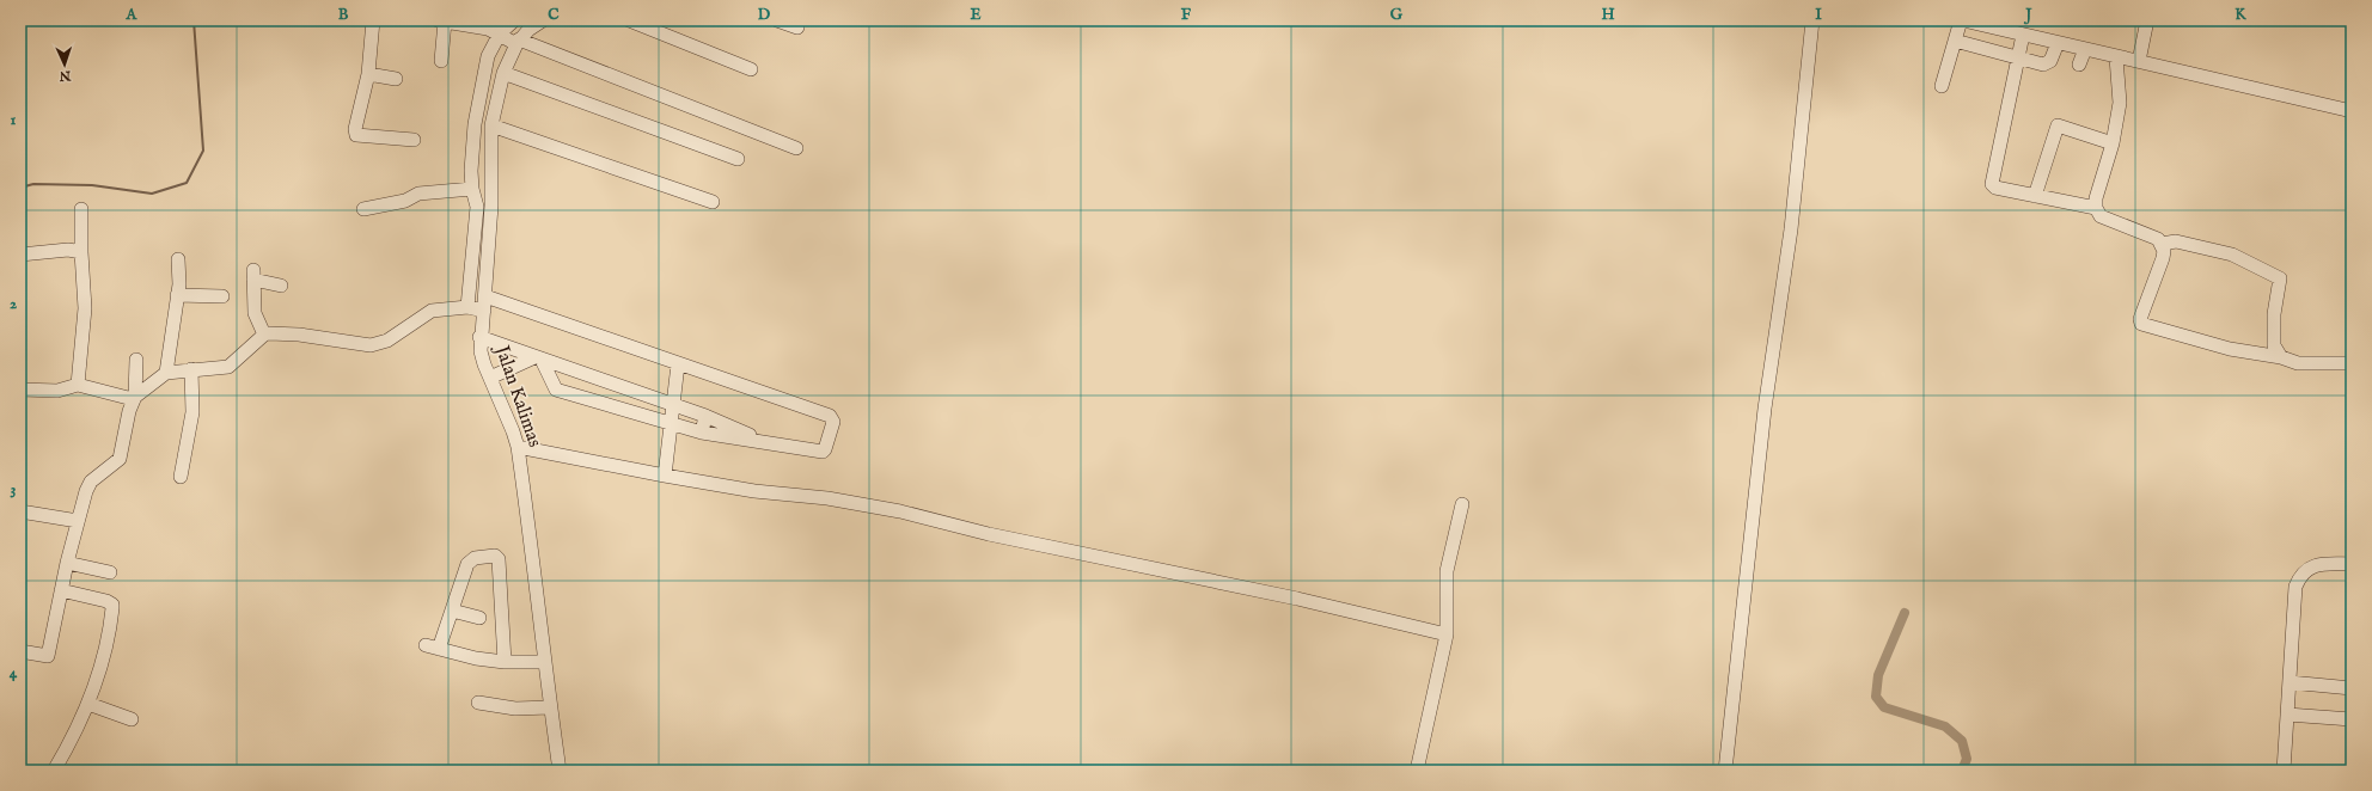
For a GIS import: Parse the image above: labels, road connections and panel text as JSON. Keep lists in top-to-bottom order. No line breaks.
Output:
{"streets":{"street":["Jalan Kalimas"]},"north":"bottom","grid":{"columns":["A","B","C","D","E","F","G","H","I","J","K"],"rows":["1","2","3","4"]}}
